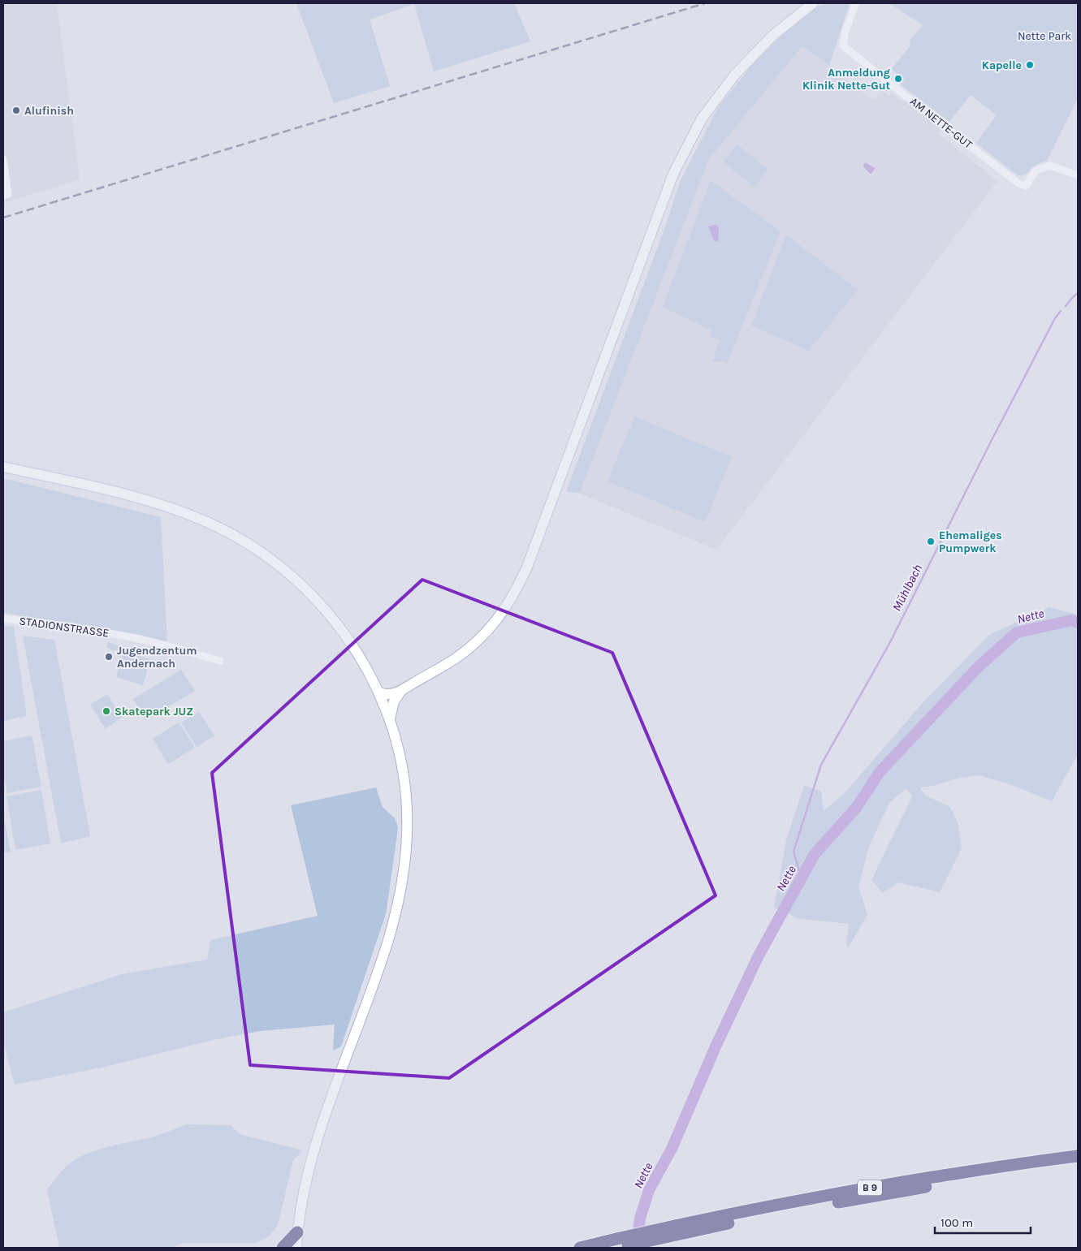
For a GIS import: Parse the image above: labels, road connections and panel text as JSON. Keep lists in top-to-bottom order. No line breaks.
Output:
{"streets":{"highway":["B 9"],"street":["AM NETTE-GUT","STADIONSTRASSE"]},"water":["Mühlbach","Nette"],"parks":["Nette Park"],"places":["Kapelle","Anmeldung Klinik Nette-Gut","Alufinish","Ehemaliges Pumpwerk","Jugendzentum Andernach","Skatepark JUZ"],"scale_bar":"100 m"}
